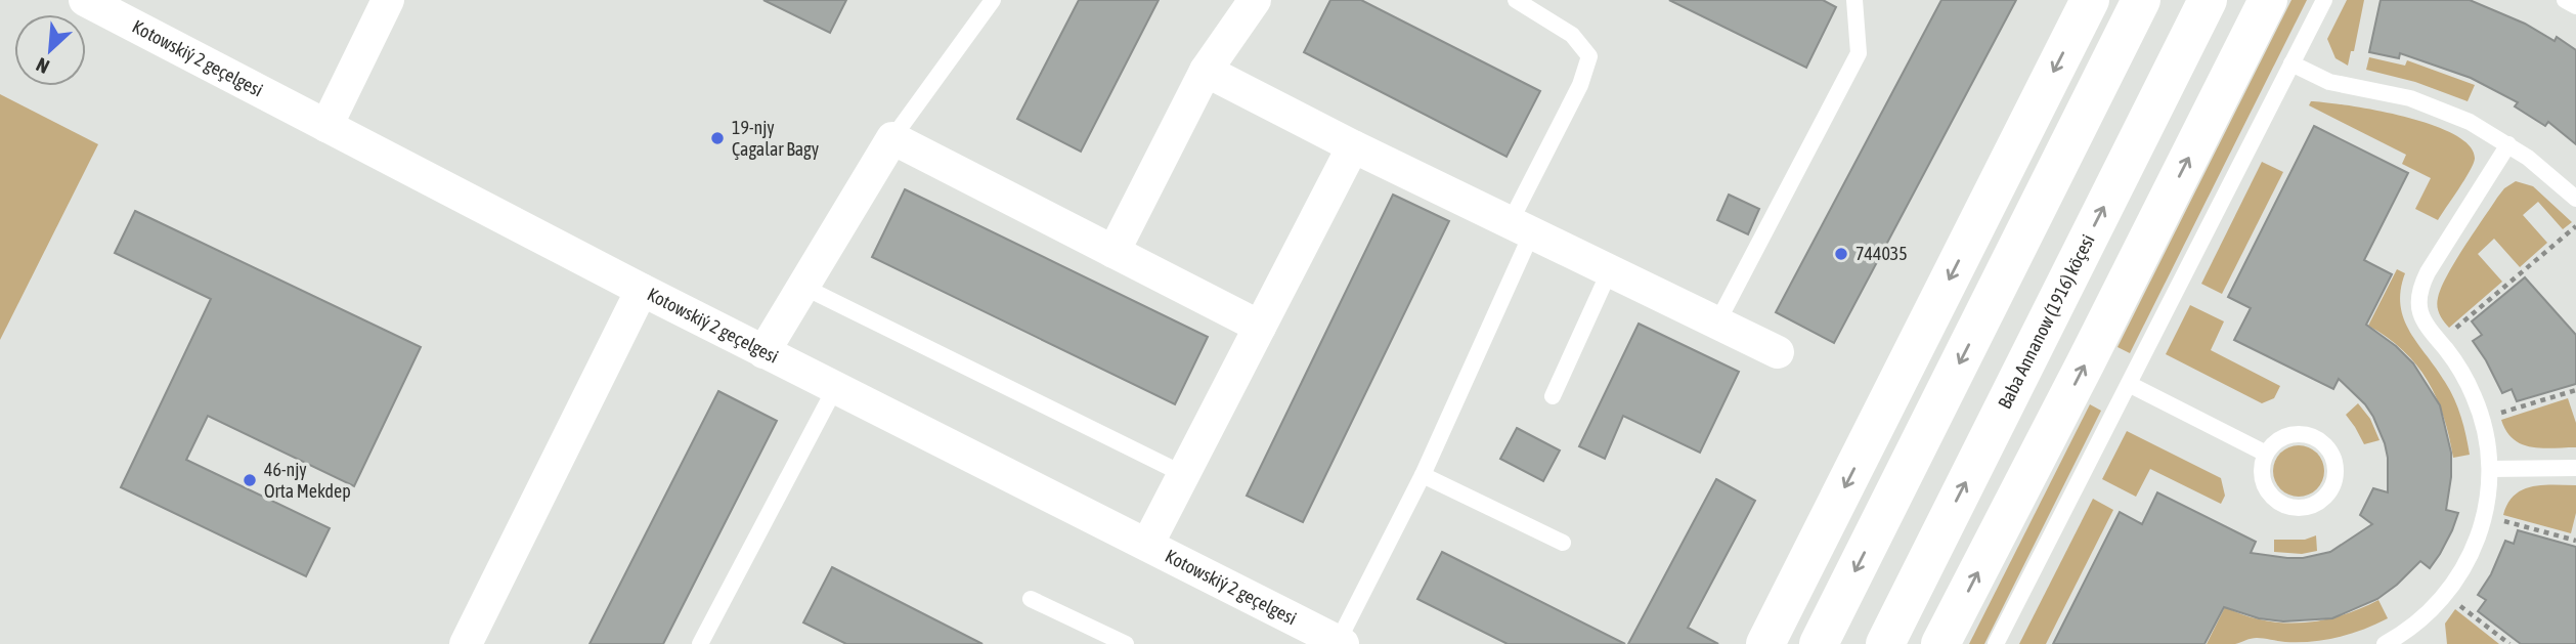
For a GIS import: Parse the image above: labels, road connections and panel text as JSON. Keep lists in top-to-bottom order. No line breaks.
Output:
{"streets":{"main road":["Baba Annanow (1916) köçesi"],"street":["Kotowskiý 2 geçelgesi"]},"places":["19-njy Çagalar Bagy","744035","46-njy Orta Mekdep"],"north":"bottom left"}
